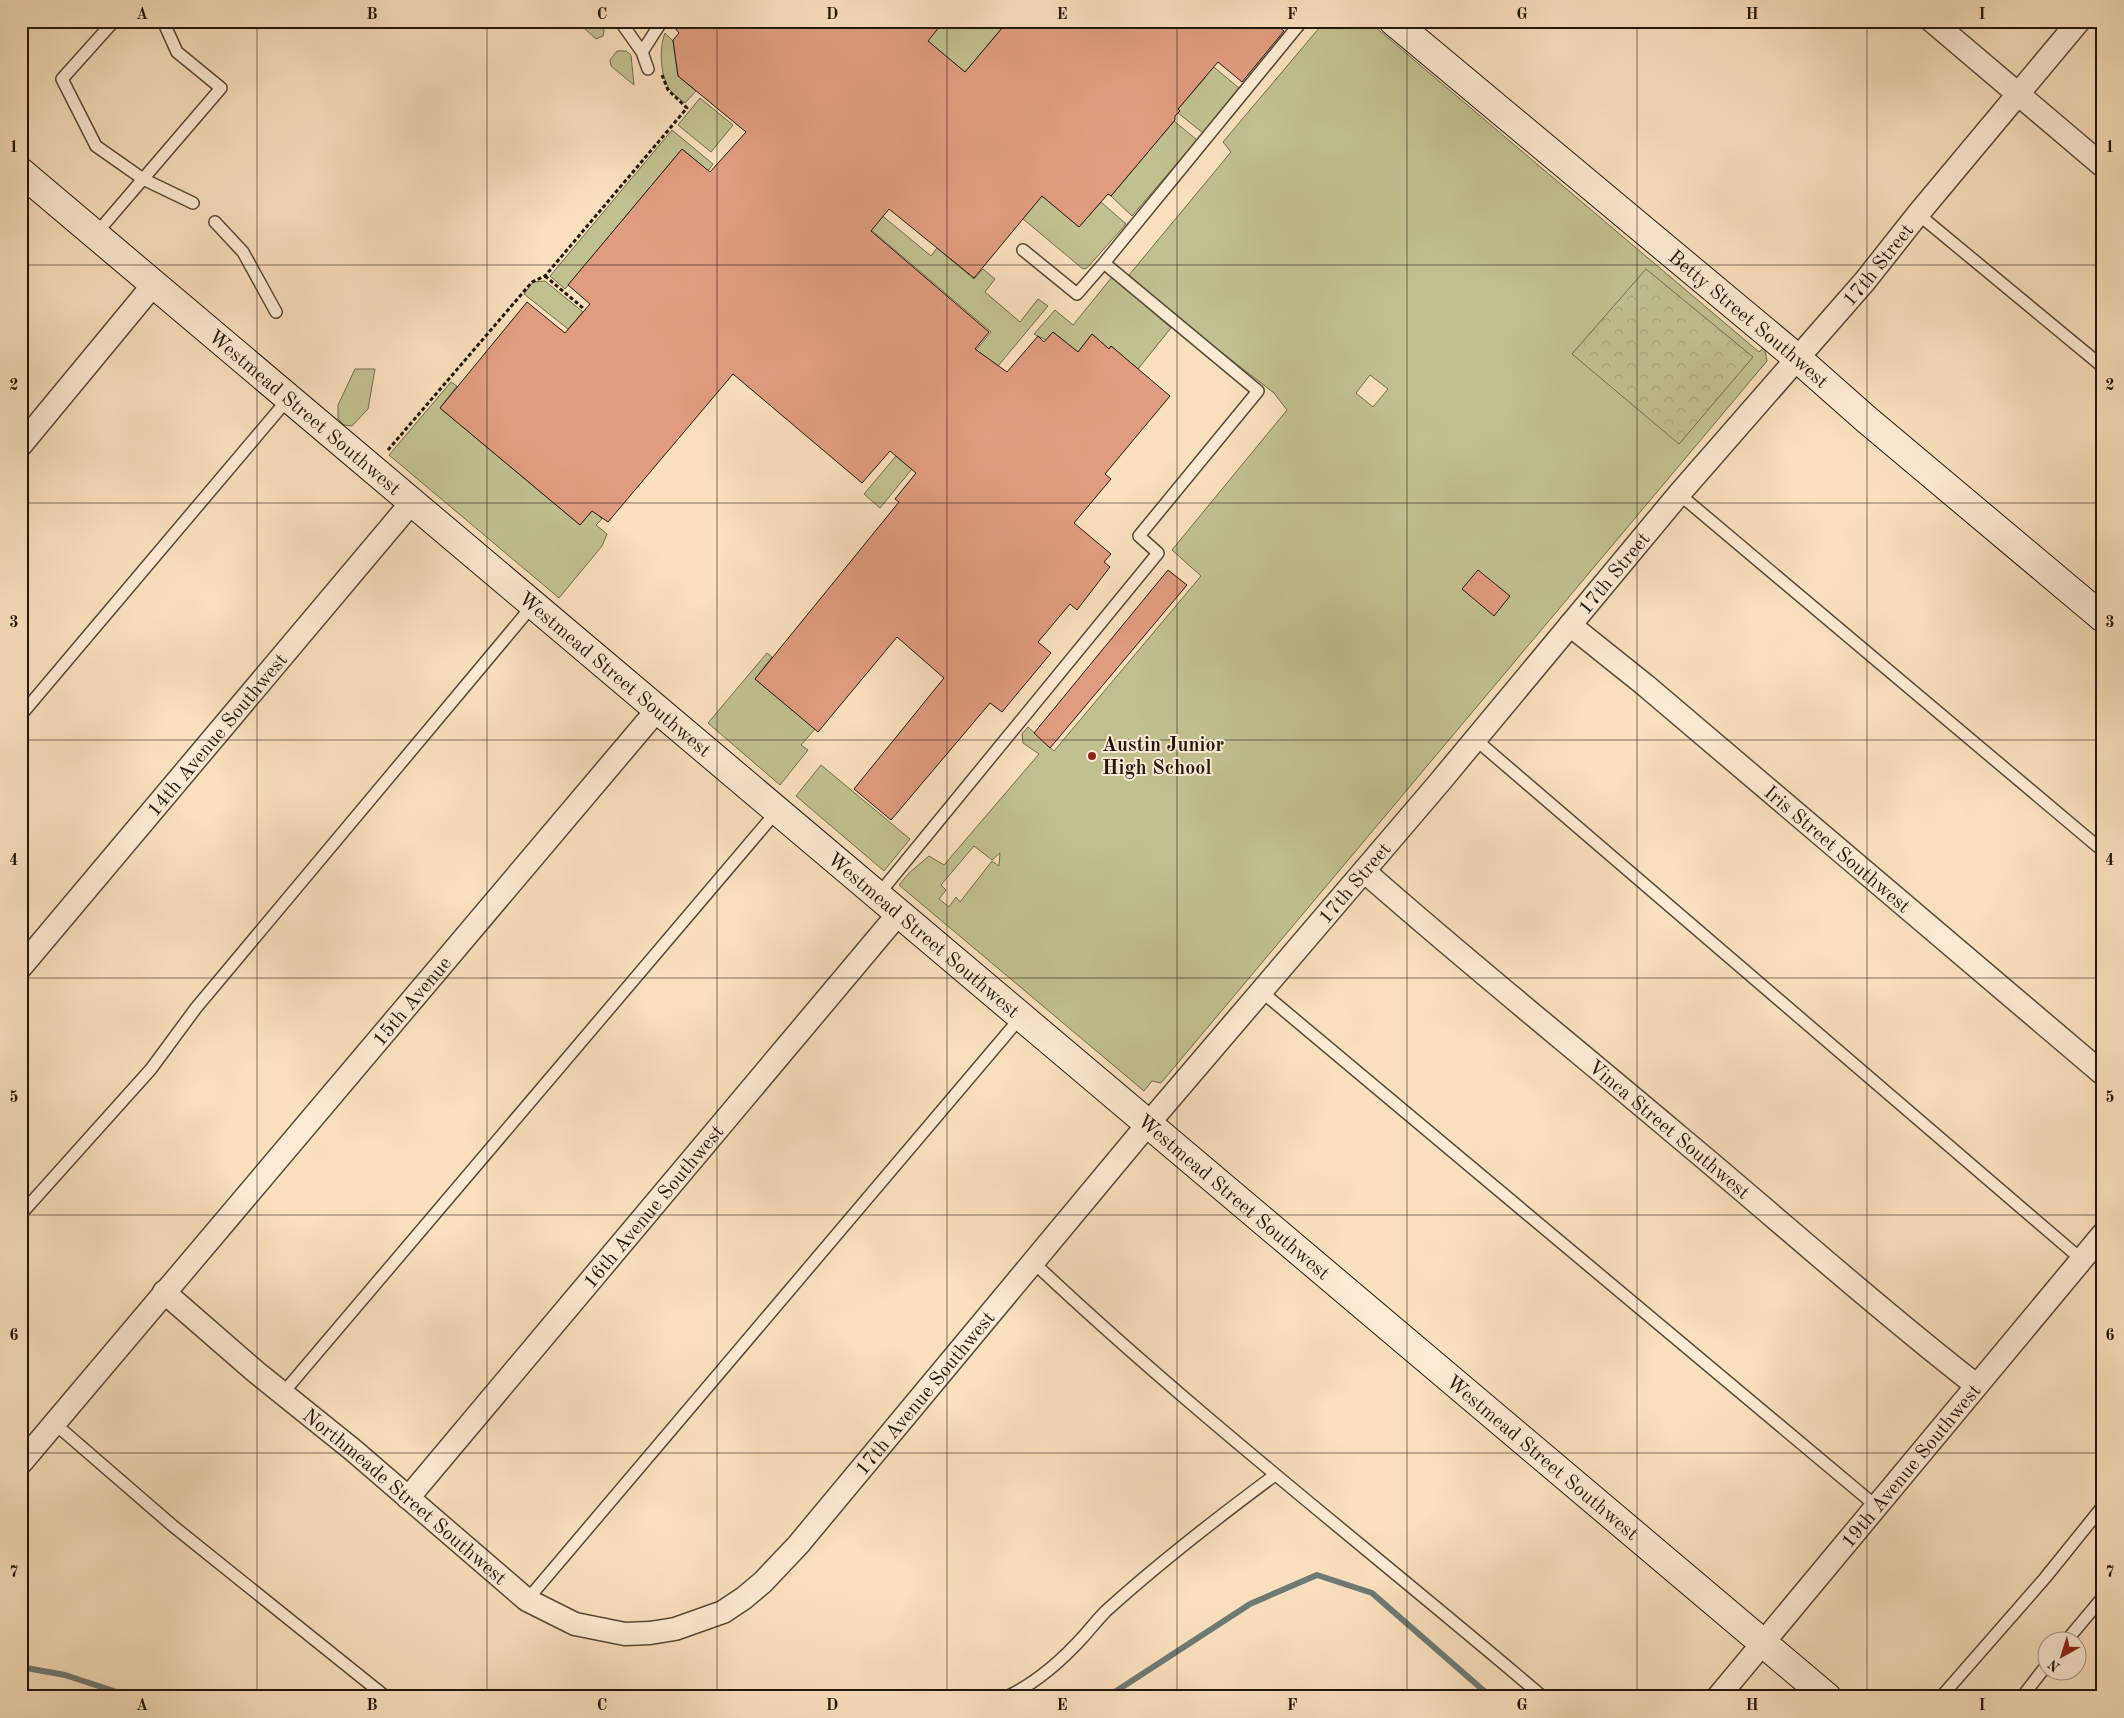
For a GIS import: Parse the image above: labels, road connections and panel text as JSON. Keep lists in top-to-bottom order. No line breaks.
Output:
{"streets":{"street":["17th Street","Betty Street Southwest","Westmead Street Southwest","14th Avenue Southwest","Iris Street Southwest","15th Avenue","Vinca Street Southwest","16th Avenue Southwest","17th Avenue Southwest","19th Avenue Southwest","Northmeade Street Southwest"]},"crossings":[["17th Street","Betty Street Southwest"],["17th Street","Westmead Street Southwest"],["17th Street","Iris Street Southwest"],["17th Street","Vinca Street Southwest"],["17th Street","17th Avenue Southwest"],["Westmead Street Southwest","14th Avenue Southwest"],["Westmead Street Southwest","15th Avenue"],["Westmead Street Southwest","16th Avenue Southwest"],["Westmead Street Southwest","17th Avenue Southwest"],["Westmead Street Southwest","19th Avenue Southwest"],["15th Avenue","Northmeade Street Southwest"],["Vinca Street Southwest","19th Avenue Southwest"],["16th Avenue Southwest","Northmeade Street Southwest"],["17th Avenue Southwest","Northmeade Street Southwest"]],"places":["Austin Junior High School"],"north":"bottom left","grid":{"columns":["A","B","C","D","E","F","G","H","I"],"rows":["1","2","3","4","5","6","7"]}}
